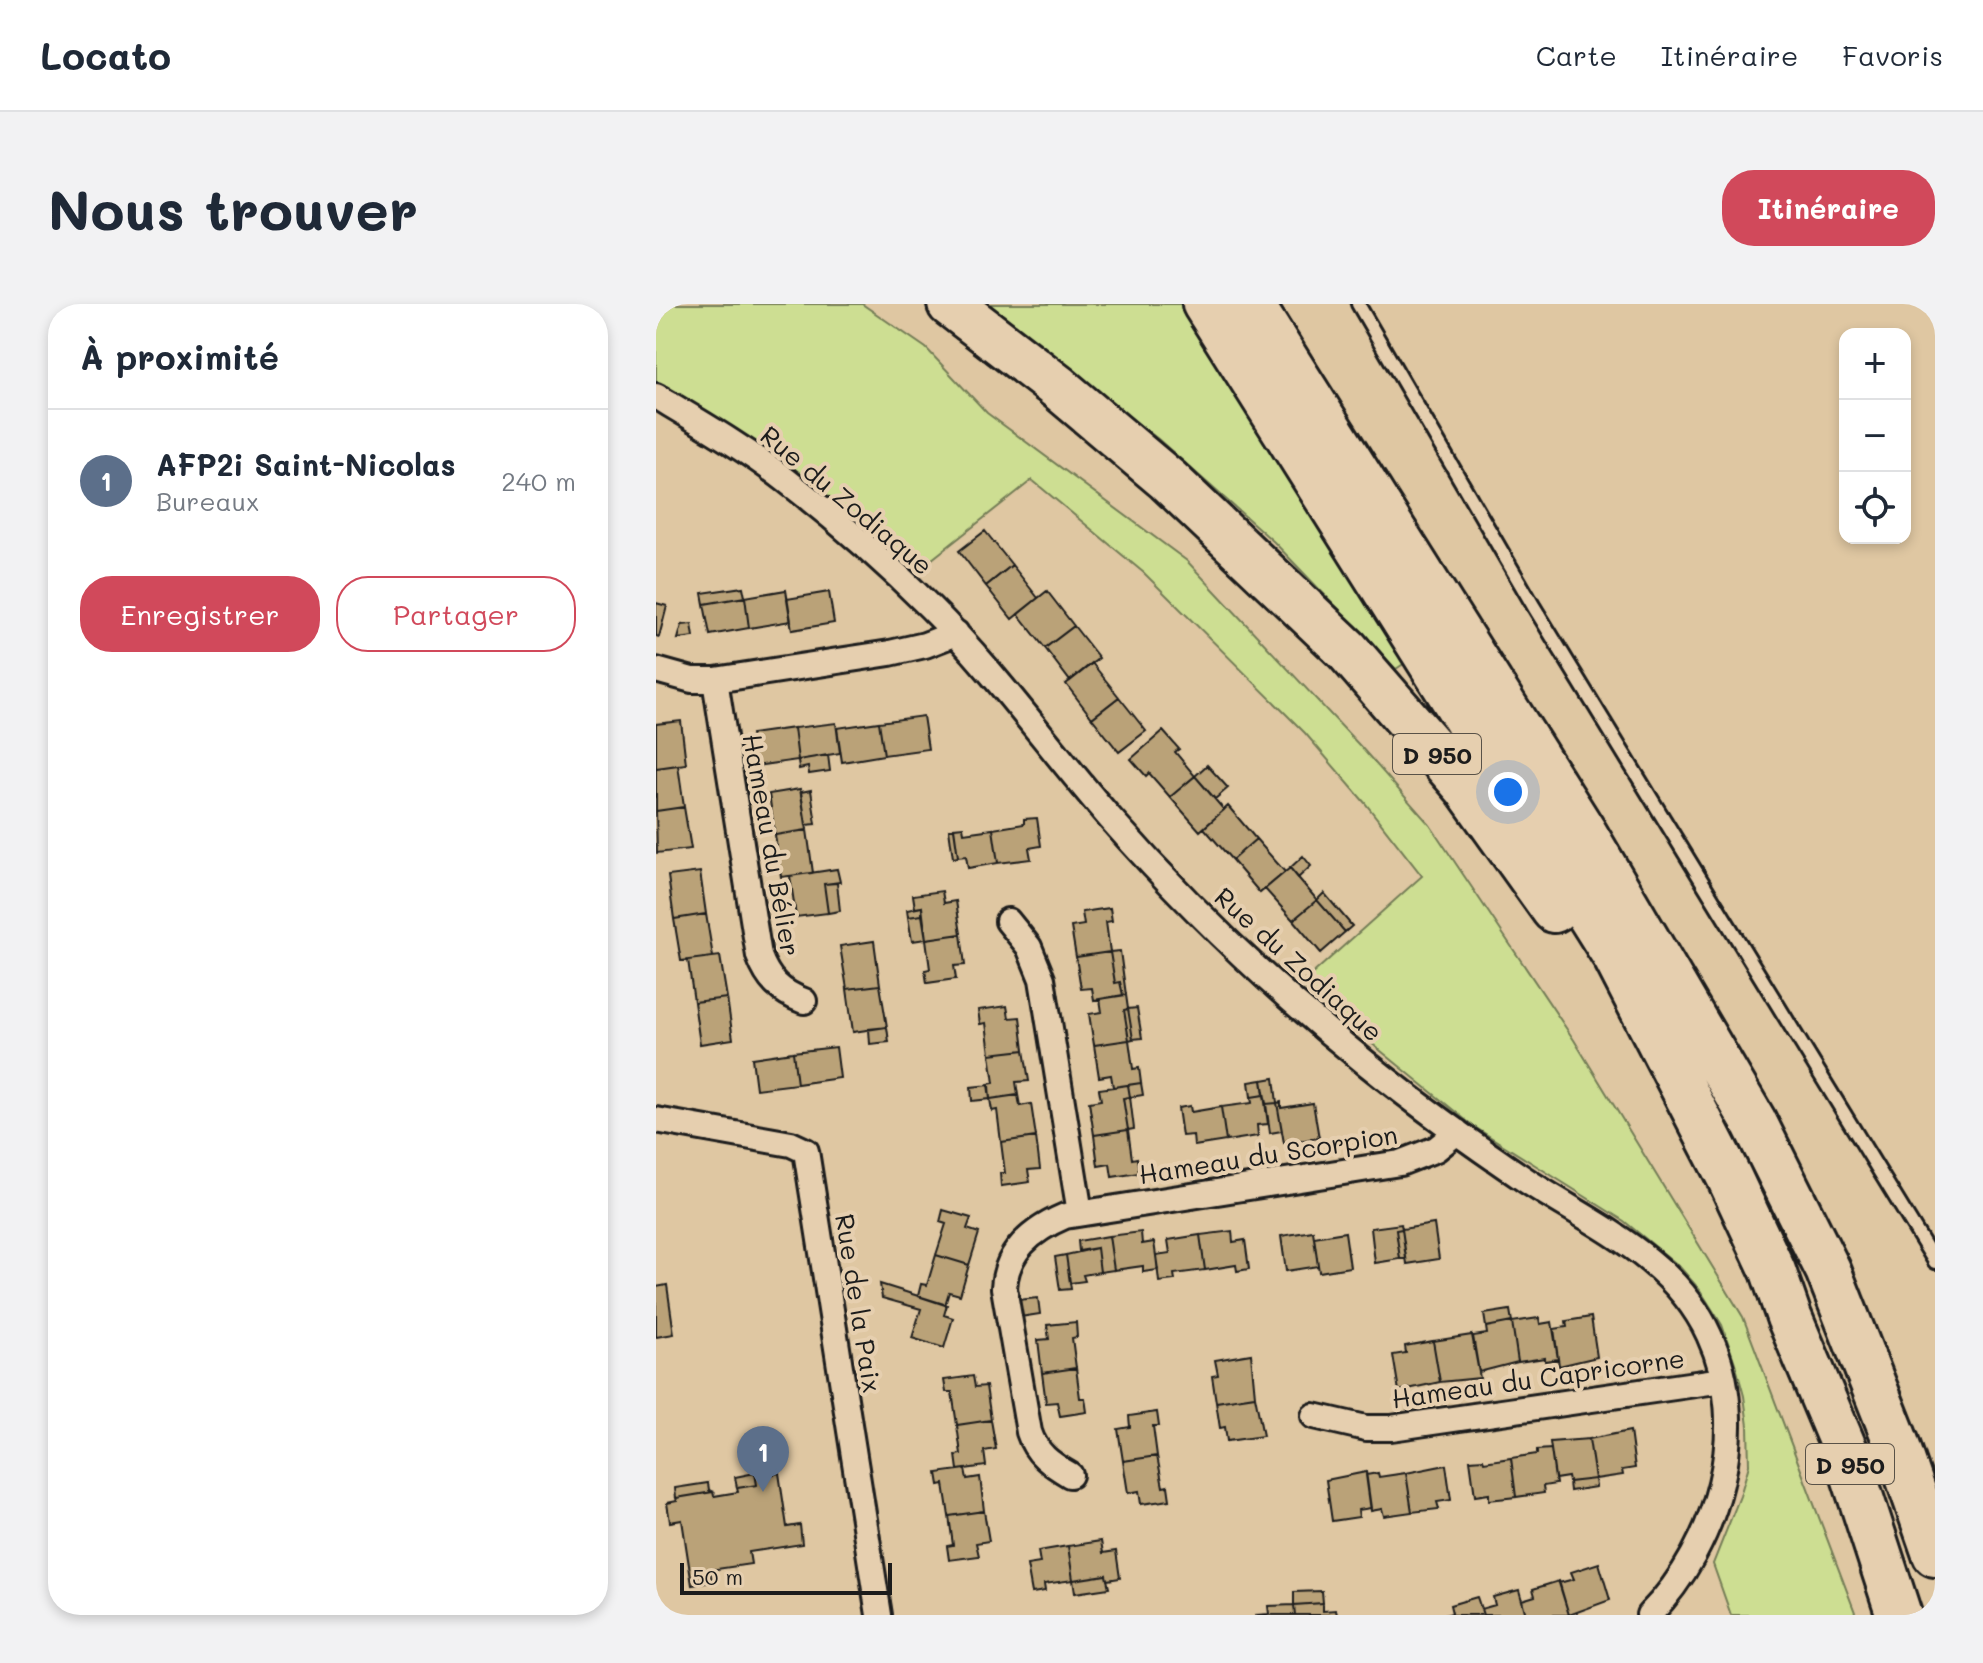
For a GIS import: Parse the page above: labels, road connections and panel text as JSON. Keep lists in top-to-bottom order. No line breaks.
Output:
{"streets":{"highway":["D 950"],"street":["Rue du Zodiaque","Hameau du Bélier","Hameau du Scorpion","Rue de la Paix","Hameau du Capricorne"]},"crossings":[["Rue du Zodiaque","Hameau du Scorpion"],["Rue du Zodiaque","Hameau du Capricorne"]],"scale_bar":"50 m","page":{"header":"Locato","nav":["Carte","Itinéraire","Favoris"],"buttons":["Itinéraire",["Enregistrer","Partager"]],"title":"Nous trouver","heading":"À proximité","map_buttons":["+","−"],"list":[{"mark":"1","name":"AFP2i Saint-Nicolas","note":"Bureaux","value":"240 m"}],"pins":"1","scale":"50 m"}}
